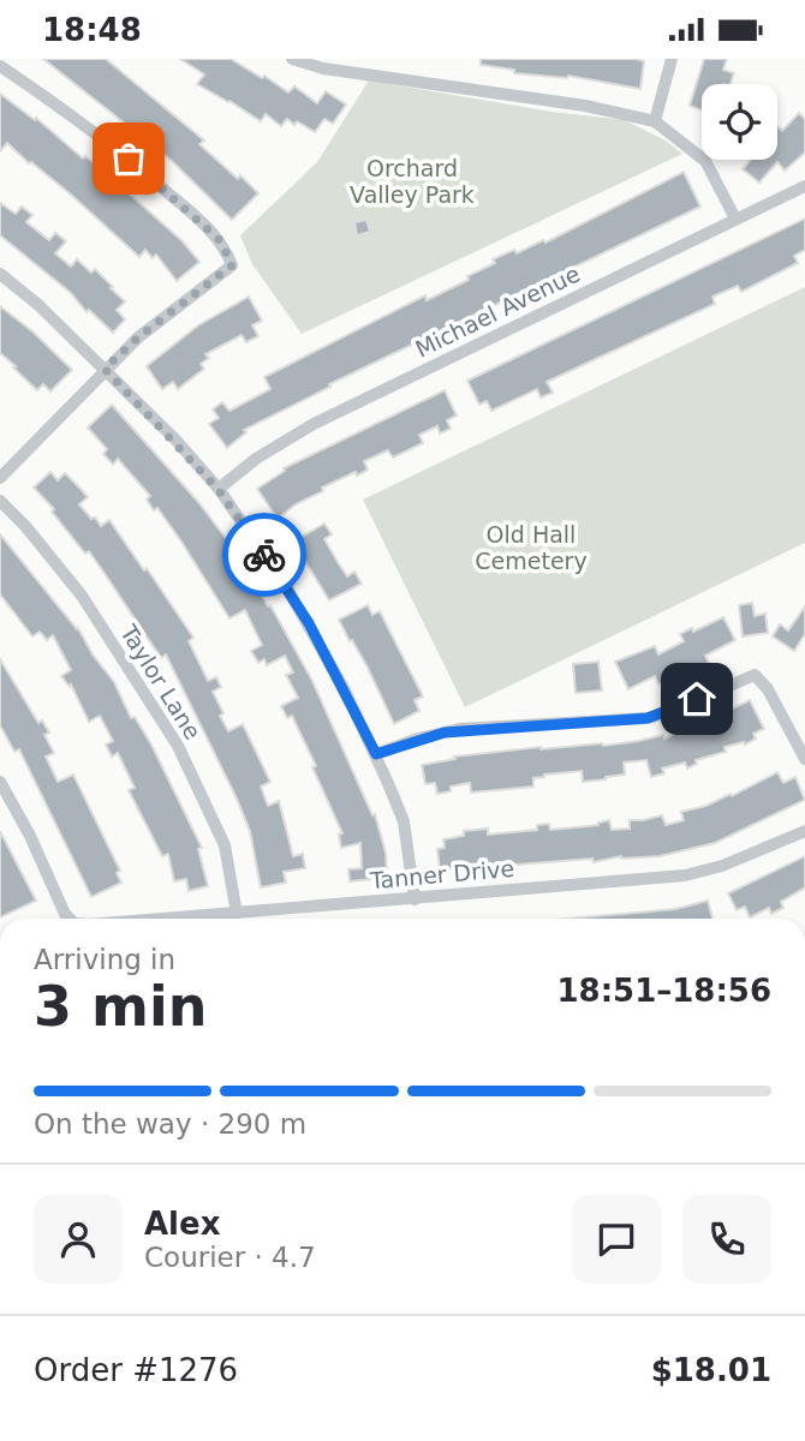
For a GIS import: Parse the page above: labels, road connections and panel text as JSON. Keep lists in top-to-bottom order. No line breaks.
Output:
{"streets":{"street":["Michael Avenue","Taylor Lane","Tanner Drive"]},"crossings":[["Taylor Lane","Tanner Drive"]],"parks":["Orchard Valley Park","Old Hall Cemetery"],"page":{"status":"18:48","heading":["3 min","Arriving in","18:51–18:56"],"panel":["Alex","Courier · 4.7","Order #1276","$18.01"],"bar":"On the way · 290 m"}}
